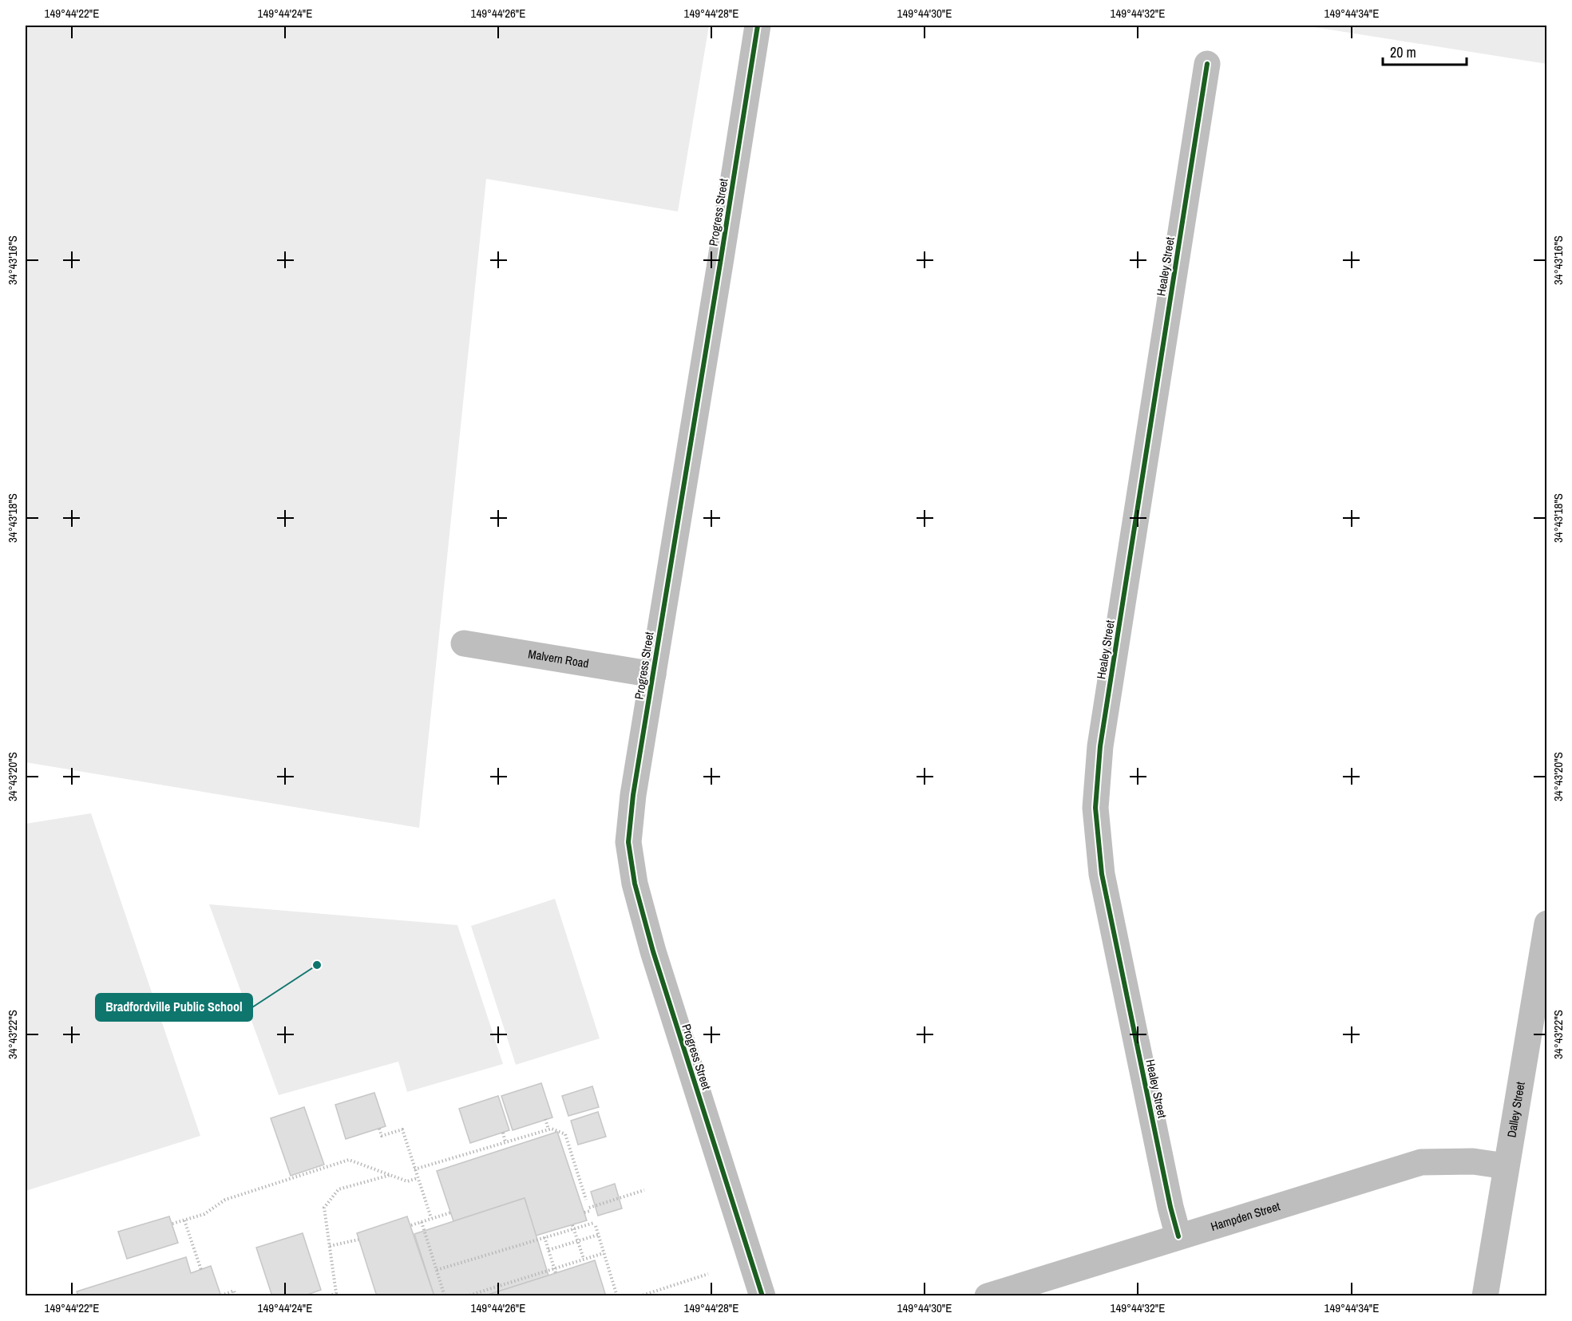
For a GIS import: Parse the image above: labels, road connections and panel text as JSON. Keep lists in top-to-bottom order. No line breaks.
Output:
{"streets":{"street":["Progress Street","Healey Street","Malvern Road","Dalley Street","Hampden Street"]},"crossings":[["Progress Street","Malvern Road"],["Healey Street","Hampden Street"],["Dalley Street","Hampden Street"]],"places":["Bradfordville Public School"],"scale_bar":"20 m","coordinates":["149°44'22\"E","149°44'24\"E","149°44'26\"E","149°44'28\"E","149°44'30\"E","149°44'32\"E","149°44'34\"E","34°43'16\"S","34°43'18\"S","34°43'20\"S","34°43'22\"S"]}
